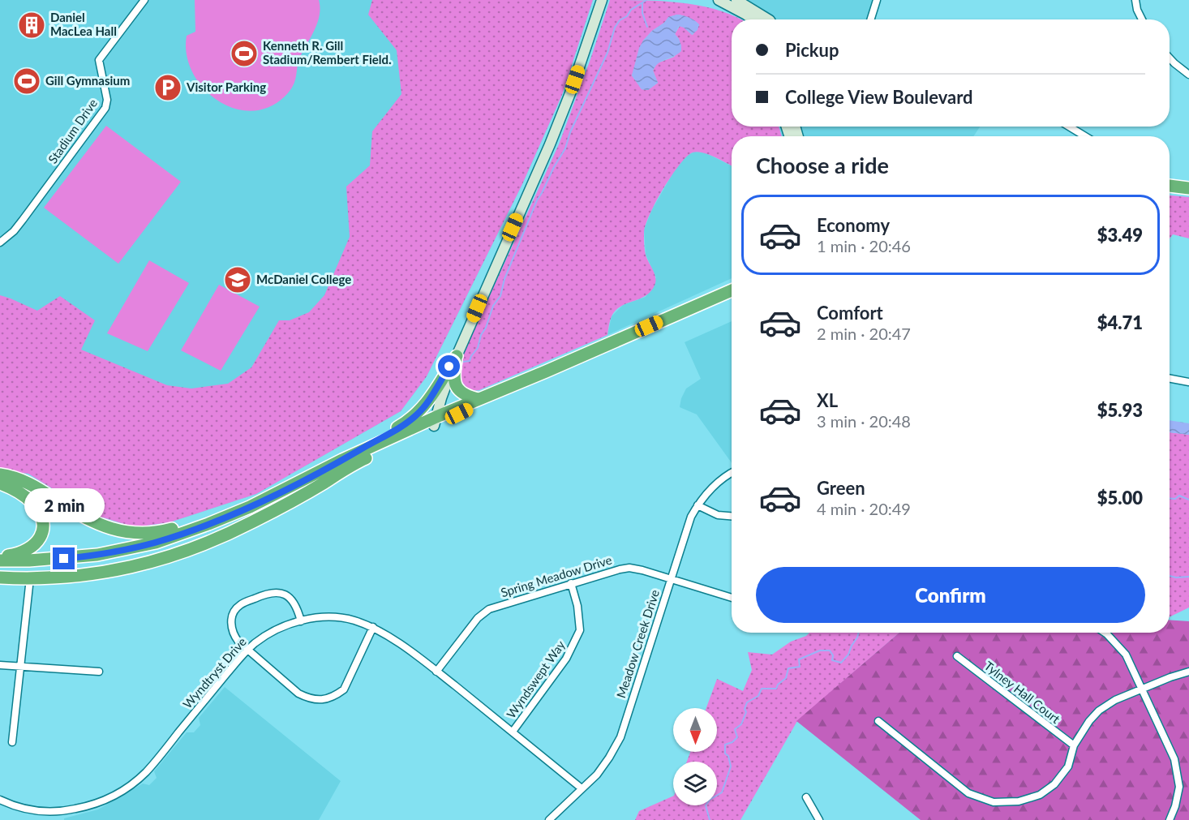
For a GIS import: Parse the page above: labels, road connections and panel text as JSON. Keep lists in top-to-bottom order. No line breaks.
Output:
{"streets":{"street":["Stadium Drive","Spring Meadow Drive","Meadow Creek Drive","Wyndtryst Drive","Wyndswept Way","Tylney Hall Court"]},"crossings":[["Spring Meadow Drive","Meadow Creek Drive"],["Spring Meadow Drive","Wyndtryst Drive"],["Spring Meadow Drive","Wyndswept Way"],["Meadow Creek Drive","Wyndtryst Drive"],["Wyndtryst Drive","Wyndswept Way"]],"places":{"building":["Daniel MacLea Hall"],"sports":["Kenneth R. Gill Stadium/Rembert Field.","Gill Gymnasium"],"parking":["Visitor Parking"],"school or university":["McDaniel College"]},"north":"bottom","page":{"banner":["Pickup","College View Boulevard"],"heading":"Choose a ride","list":[{"name":"Economy","note":"1 min · 20:46","value":"$3.49"},{"name":"Comfort","note":"2 min · 20:47","value":"$4.71"},{"name":"XL","note":"3 min · 20:48","value":"$5.93"},{"name":"Green","note":"4 min · 20:49","value":"$5.00"}],"bubble":"2 min","buttons":"Confirm"}}
